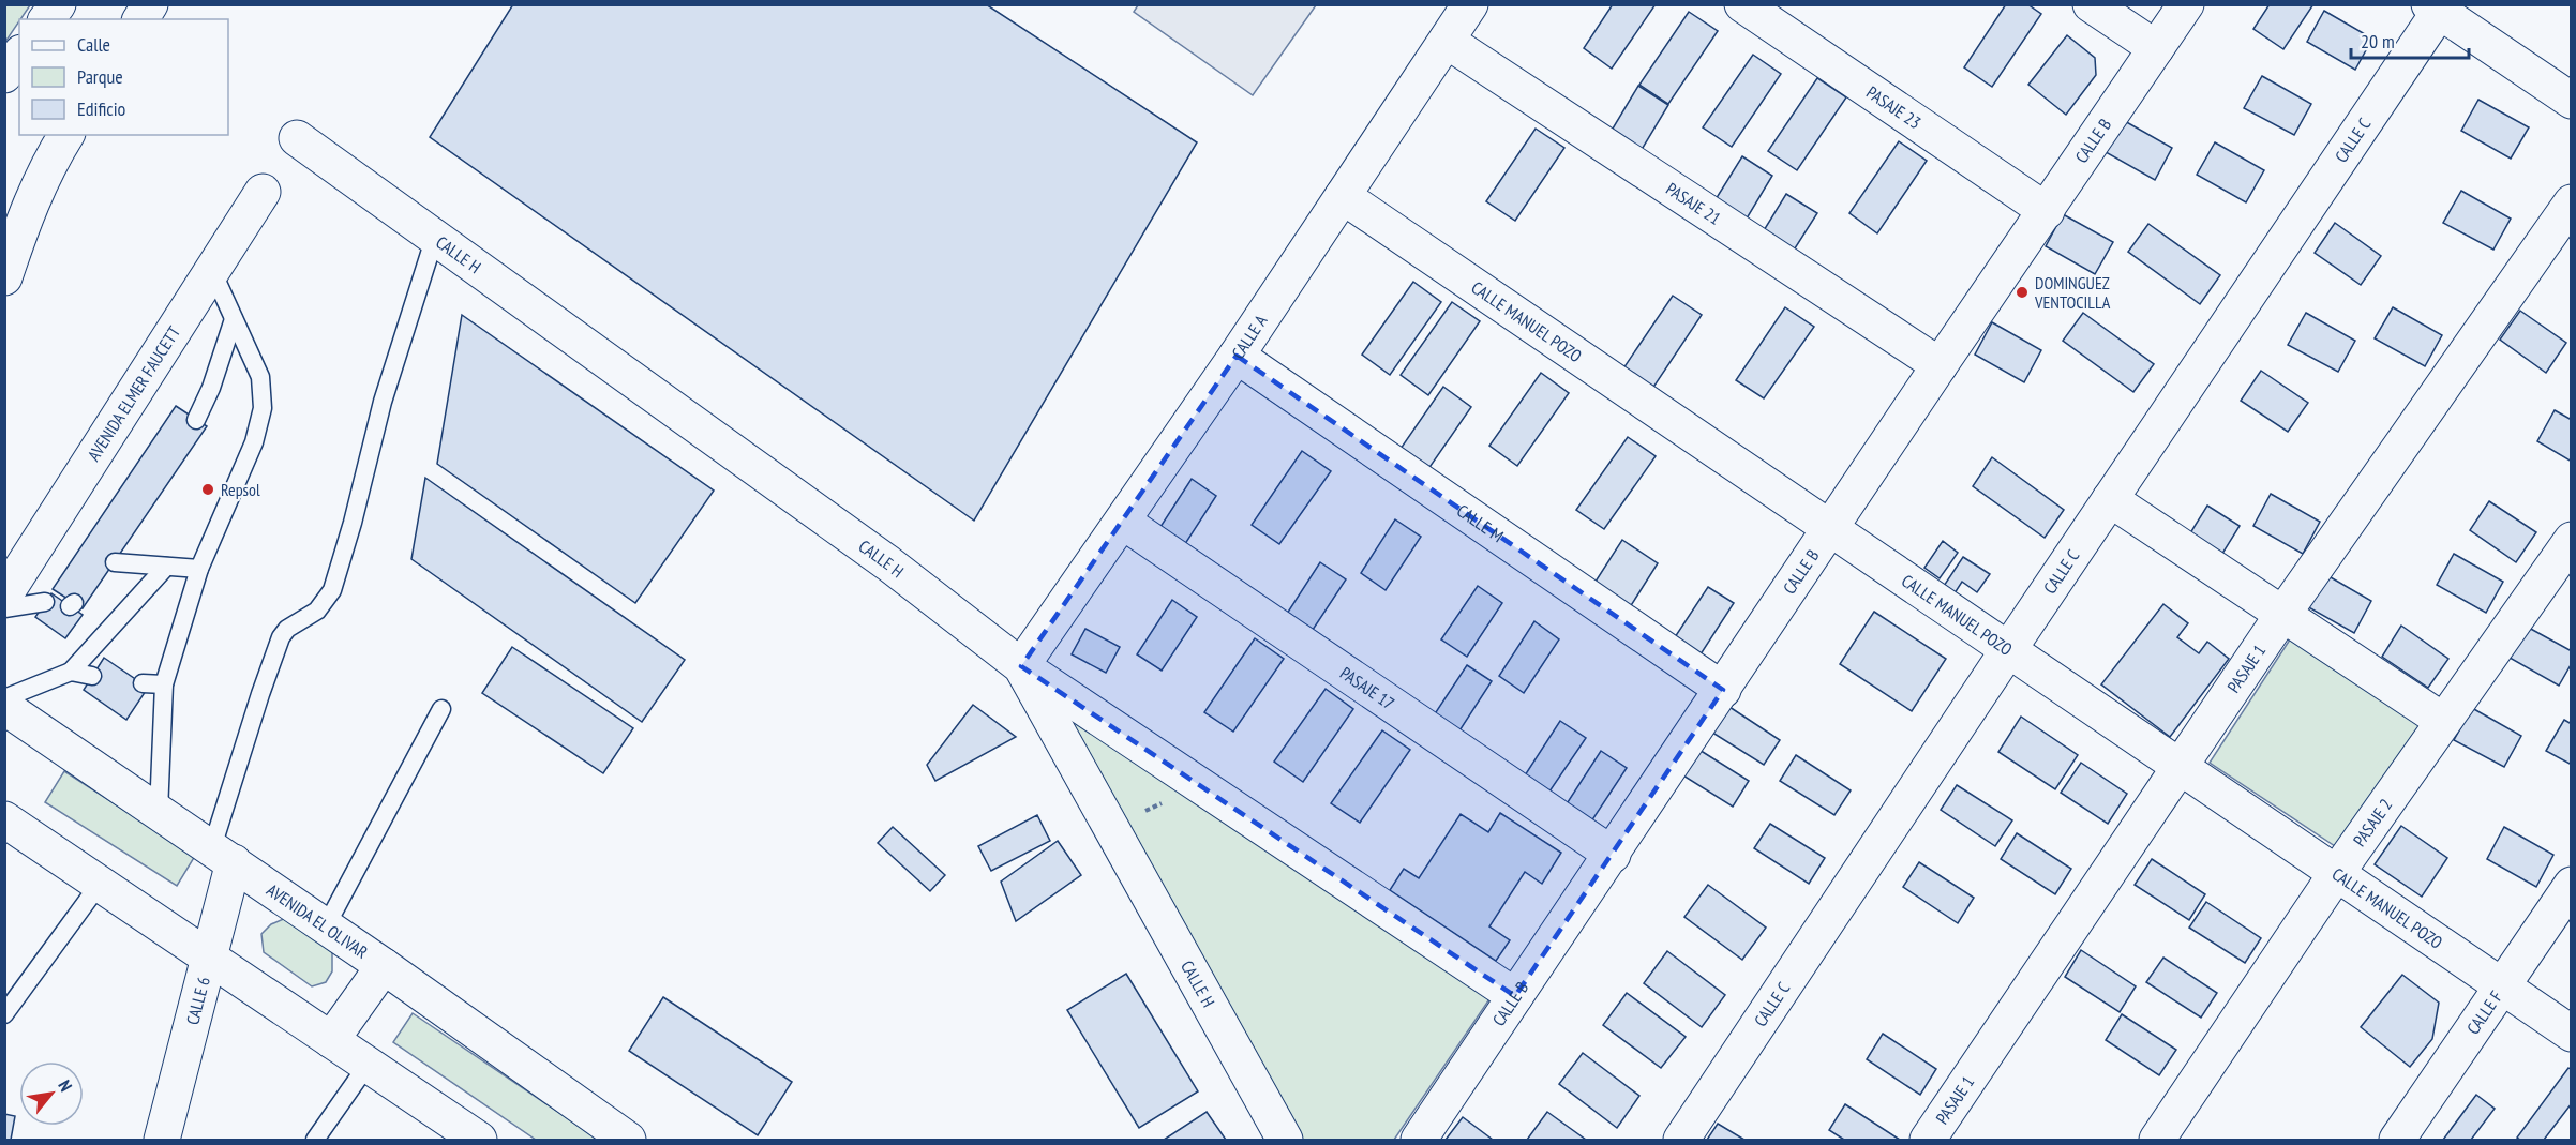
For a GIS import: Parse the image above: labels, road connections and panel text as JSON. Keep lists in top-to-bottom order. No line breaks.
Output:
{"streets":{"main road":["PASAJE 23","CALLE C","CALLE B","PASAJE 21","CALLE H","CALLE MANUEL POZO","CALLE A","AVENIDA ELMER FAUCETT","CALLE M","PASAJE 1","PASAJE 17","PASAJE 2","AVENIDA EL OLIVAR","CALLE 6","CALLE F"]},"crossings":[["PASAJE 23","CALLE B"],["CALLE C","CALLE MANUEL POZO"],["CALLE B","PASAJE 21"],["CALLE B","CALLE MANUEL POZO"],["CALLE B","CALLE M"],["CALLE B","PASAJE 17"],["PASAJE 21","CALLE A"],["CALLE H","CALLE A"],["CALLE MANUEL POZO","CALLE A"],["CALLE MANUEL POZO","PASAJE 1"],["CALLE MANUEL POZO","PASAJE 2"],["CALLE MANUEL POZO","CALLE F"],["CALLE A","CALLE M"],["CALLE A","PASAJE 17"],["AVENIDA EL OLIVAR","CALLE 6"]],"places":["DOMINGUEZ VENTOCILLA","Repsol"],"legend":["Calle","Parque","Edificio"],"scale_bar":"20 m","north":"top right"}
